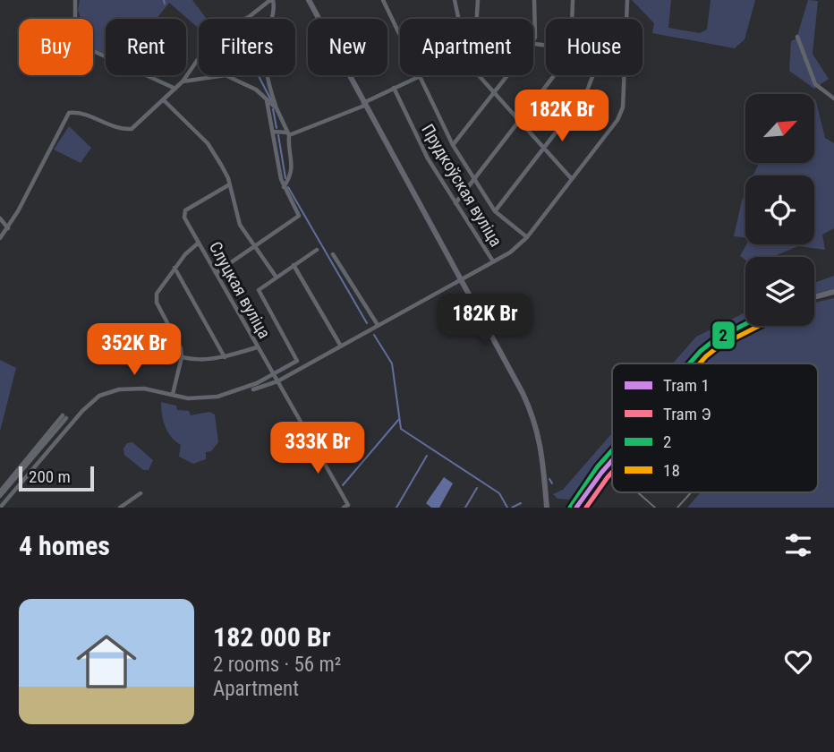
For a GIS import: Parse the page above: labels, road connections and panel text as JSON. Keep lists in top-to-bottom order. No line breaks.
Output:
{"streets":{"street":["Прудкоўская вуліца","Слуцкая вуліца"]},"lines":["transit line 2","transit line 18","tram line 1","tram line Э"],"legend":["Tram 1","Tram Э","2","18"],"scale_bar":"200 m","north":"top right","page":{"chip":["Buy","Rent","Filters","New","Apartment","House"],"price":["182K Br","182K Br","352K Br","333K Br"],"scale":"200 m","heading":"4 homes","list":[{"name":"182 000 Br","note":"2 rooms · 56 m² · Apartment"}]}}
